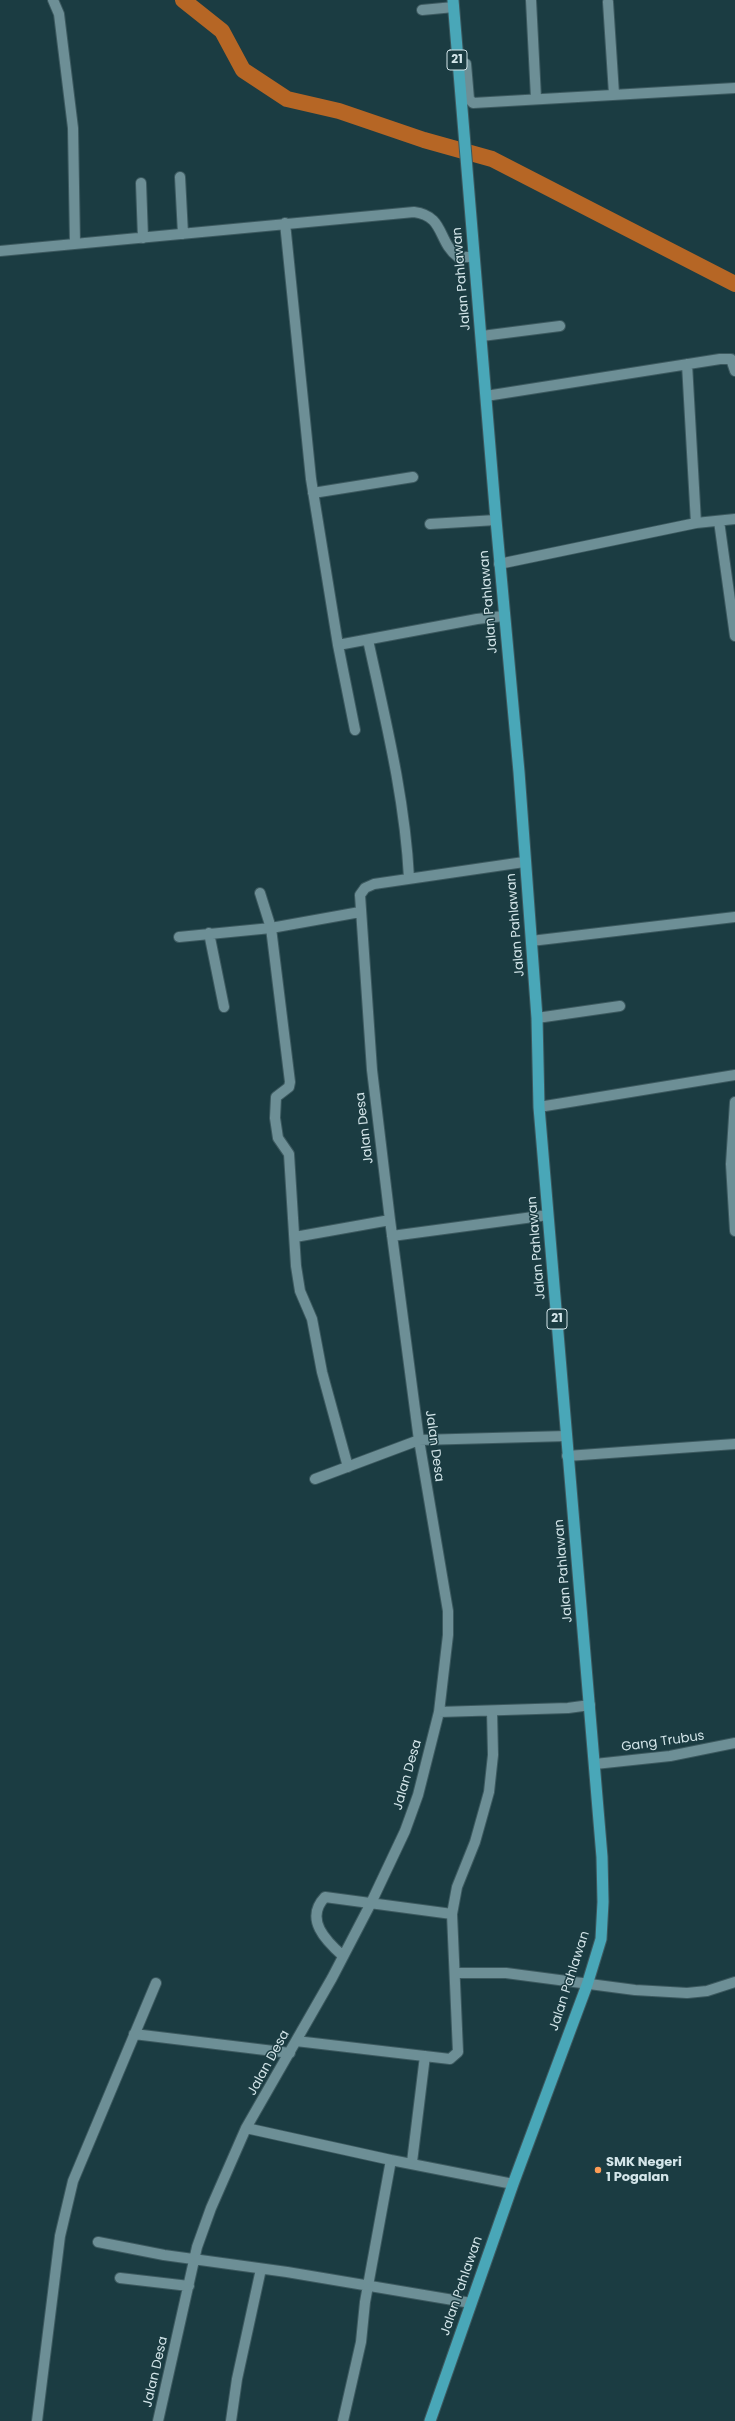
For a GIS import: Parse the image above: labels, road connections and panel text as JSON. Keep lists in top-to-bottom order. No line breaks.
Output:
{"streets":{"highway":["21","Jalan Pahlawan"],"street":["Jalan Desa","Gang Trubus"]},"crossings":[["21","Jalan Pahlawan"],["Jalan Pahlawan","Jalan Desa"],["Jalan Pahlawan","Gang Trubus"]],"places":["SMK Negeri 1 Pogalan"]}
